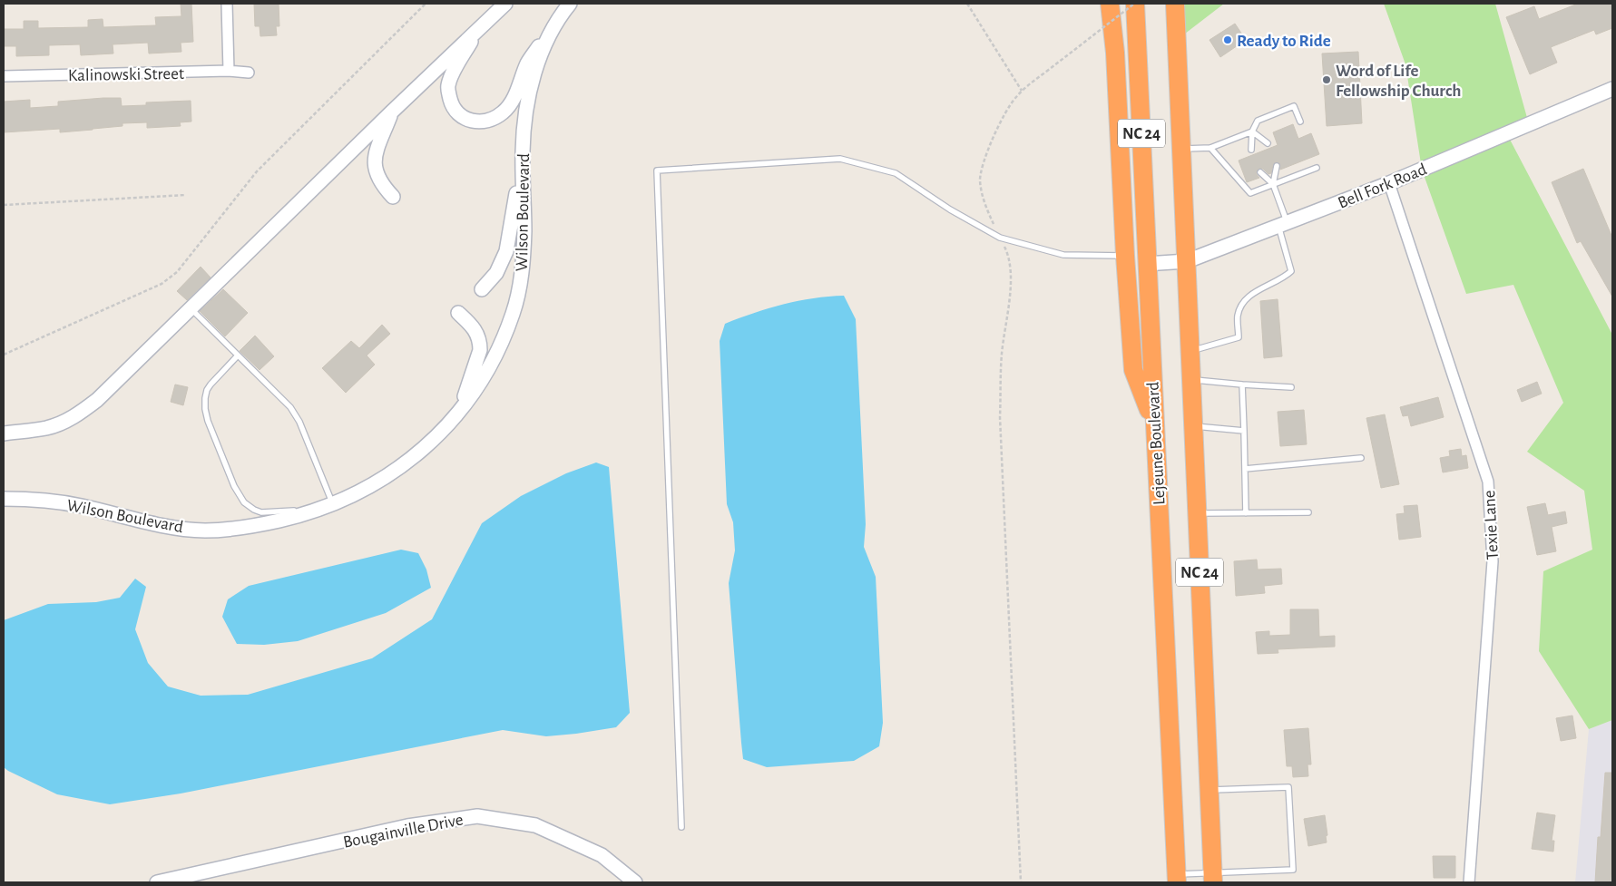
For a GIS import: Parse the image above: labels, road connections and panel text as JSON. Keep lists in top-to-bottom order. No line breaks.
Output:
{"streets":{"highway":["NC 24","Lejeune Boulevard"],"main road":["Bell Fork Road","Wilson Boulevard","Bougainville Drive"],"street":["Kalinowski Street","Texie Lane"]},"crossings":[["NC 24","Bell Fork Road"],["Bell Fork Road","Lejeune Boulevard"],["Bell Fork Road","Texie Lane"]],"places":["Ready to Ride","Word of Life Fellowship Church"]}
